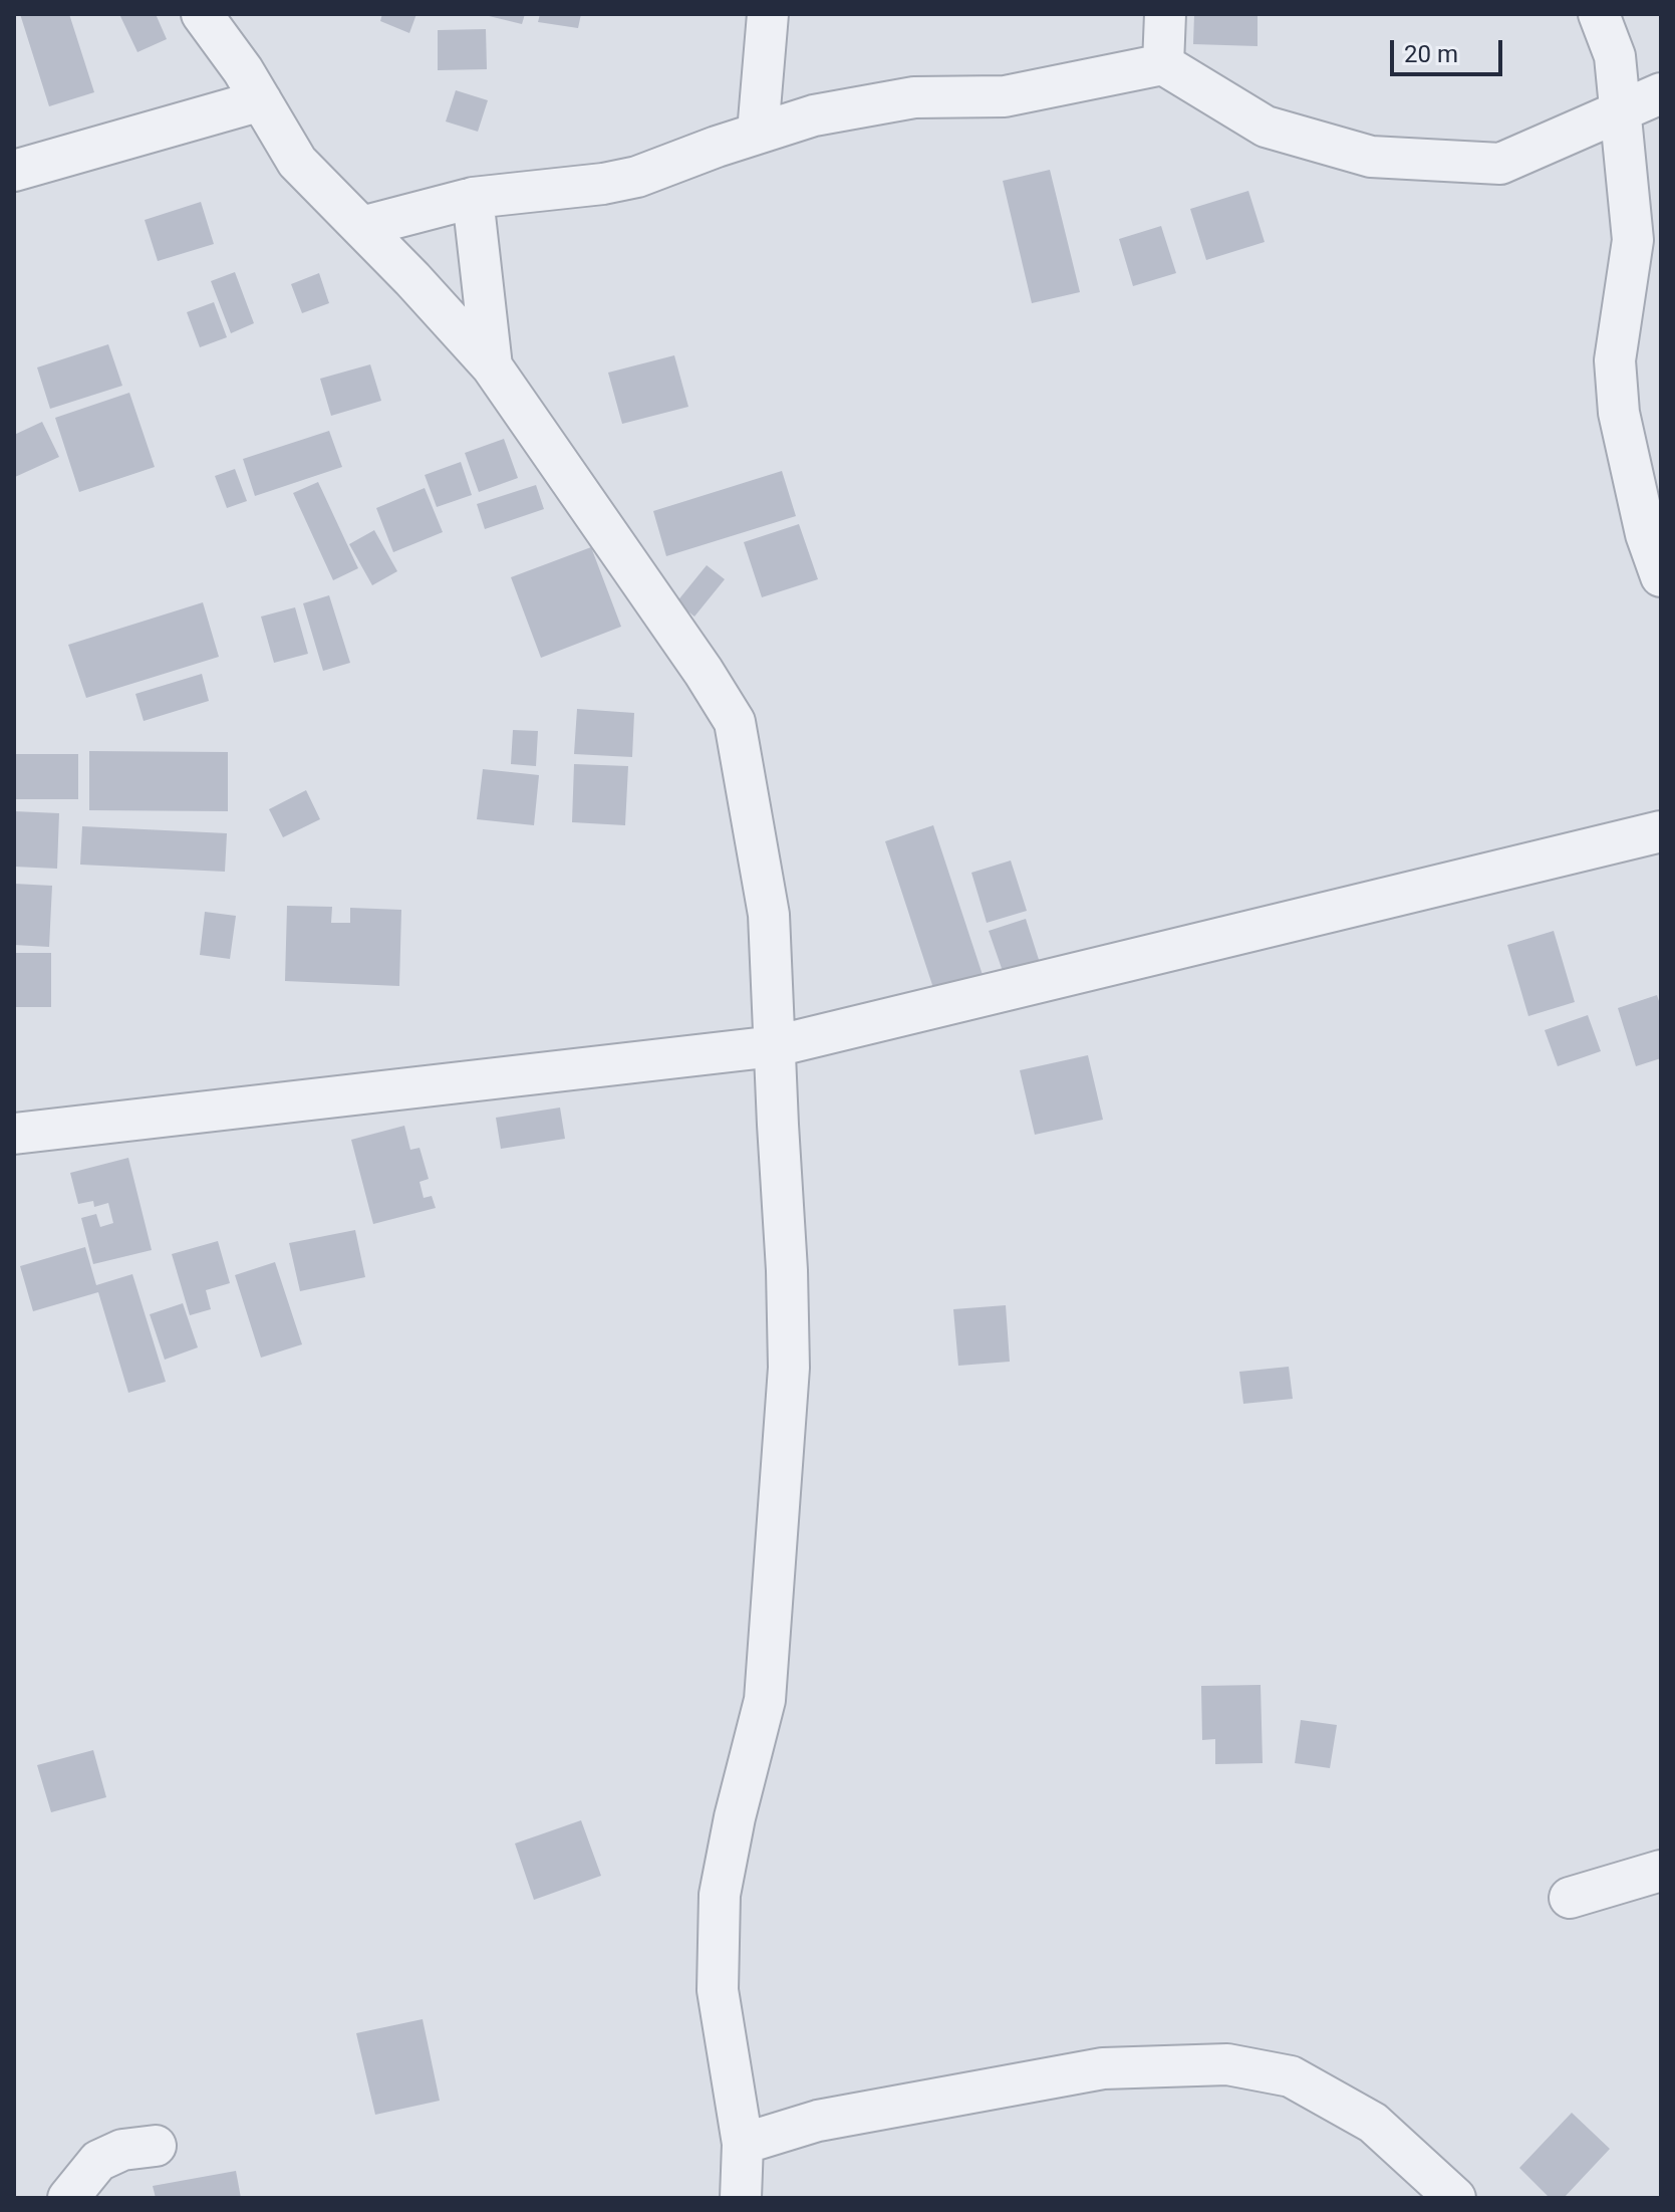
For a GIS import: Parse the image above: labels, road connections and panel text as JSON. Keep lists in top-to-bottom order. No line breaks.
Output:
{"scale_bar":"20 m"}
